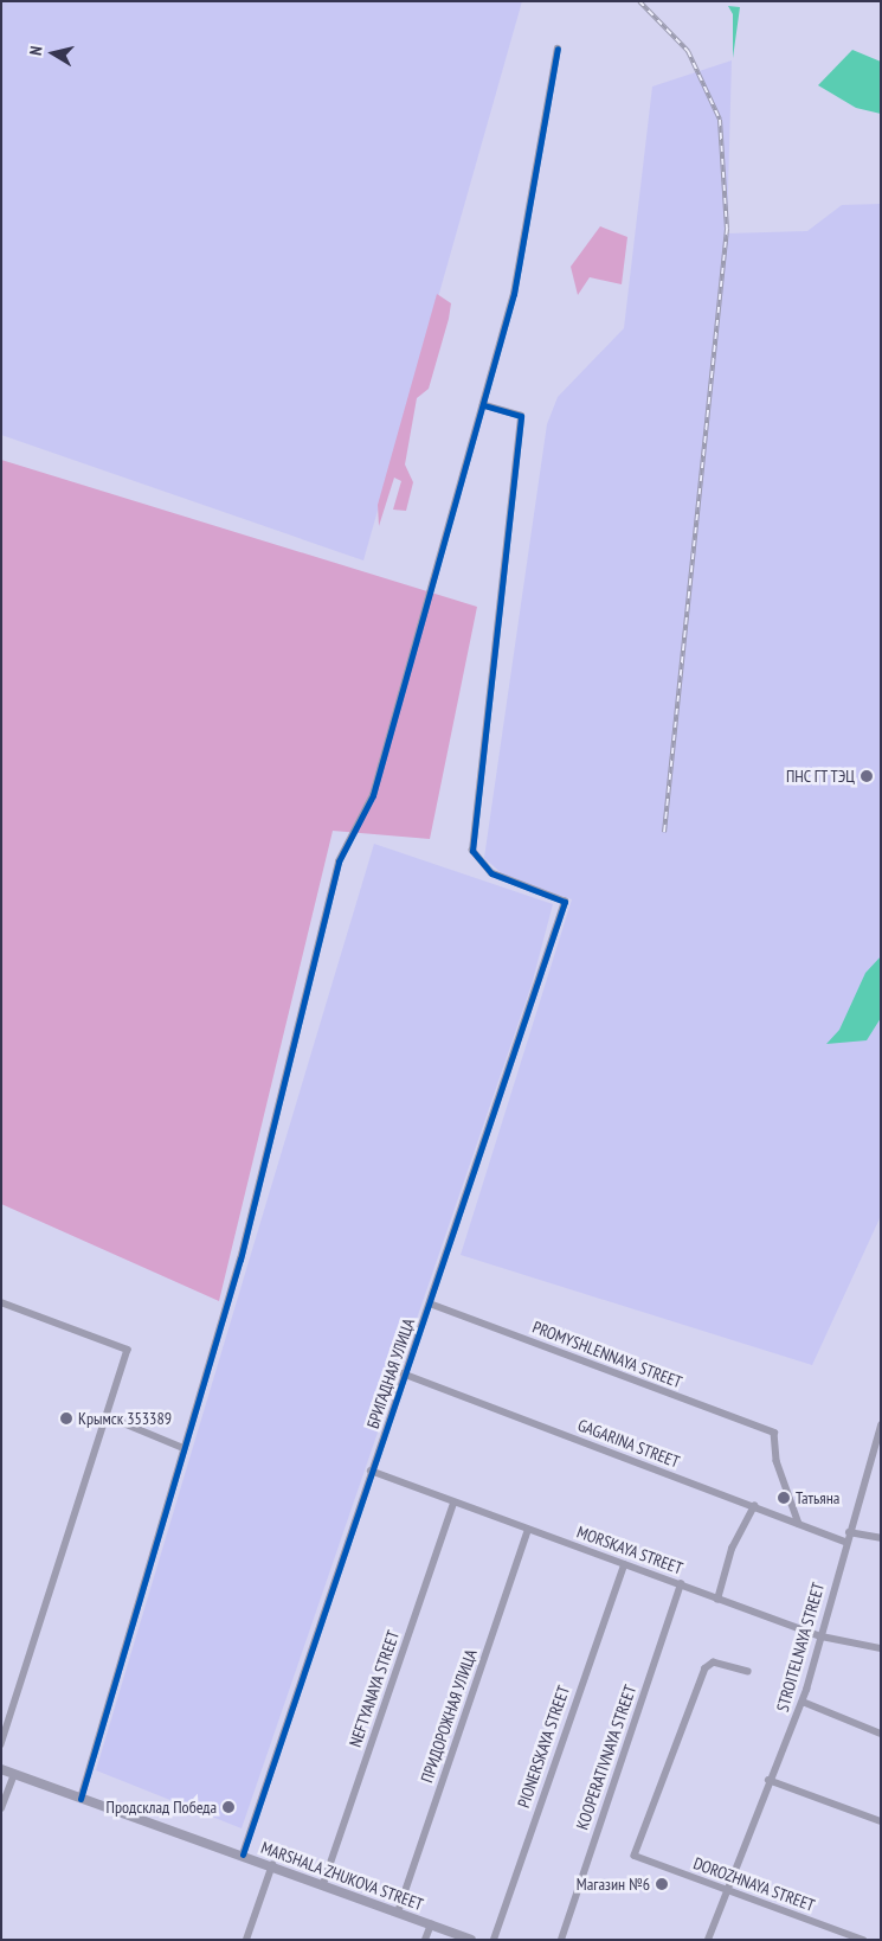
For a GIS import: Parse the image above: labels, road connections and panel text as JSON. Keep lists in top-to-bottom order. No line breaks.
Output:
{"streets":{"main road":["MARSHALA ZHUKOVA STREET"],"street":["PROMYSHLENNAYA STREET","БРИГАДНАЯ УЛИЦА","GAGARINA STREET","MORSKAYA STREET","STROITELNAYA STREET","NEFTYANAYA STREET","ПРИДОРОЖНАЯ УЛИЦА","PIONERSKAYA STREET","KOOPERATIVNAYA STREET","DOROZHNAYA STREET"]},"crossings":[["PROMYSHLENNAYA STREET","БРИГАДНАЯ УЛИЦА"],["PROMYSHLENNAYA STREET","GAGARINA STREET"],["БРИГАДНАЯ УЛИЦА","GAGARINA STREET"],["БРИГАДНАЯ УЛИЦА","MORSKAYA STREET"],["БРИГАДНАЯ УЛИЦА","MARSHALA ZHUKOVA STREET"],["GAGARINA STREET","STROITELNAYA STREET"],["MORSKAYA STREET","STROITELNAYA STREET"],["MORSKAYA STREET","NEFTYANAYA STREET"],["MORSKAYA STREET","ПРИДОРОЖНАЯ УЛИЦА"],["MORSKAYA STREET","PIONERSKAYA STREET"],["MORSKAYA STREET","KOOPERATIVNAYA STREET"],["STROITELNAYA STREET","DOROZHNAYA STREET"],["NEFTYANAYA STREET","MARSHALA ZHUKOVA STREET"],["ПРИДОРОЖНАЯ УЛИЦА","MARSHALA ZHUKOVA STREET"]],"places":["ПНС ГТ ТЭЦ","Крымск 353389","Татьяна","Продсклад Победа","Магазин №6"],"north":"left"}
